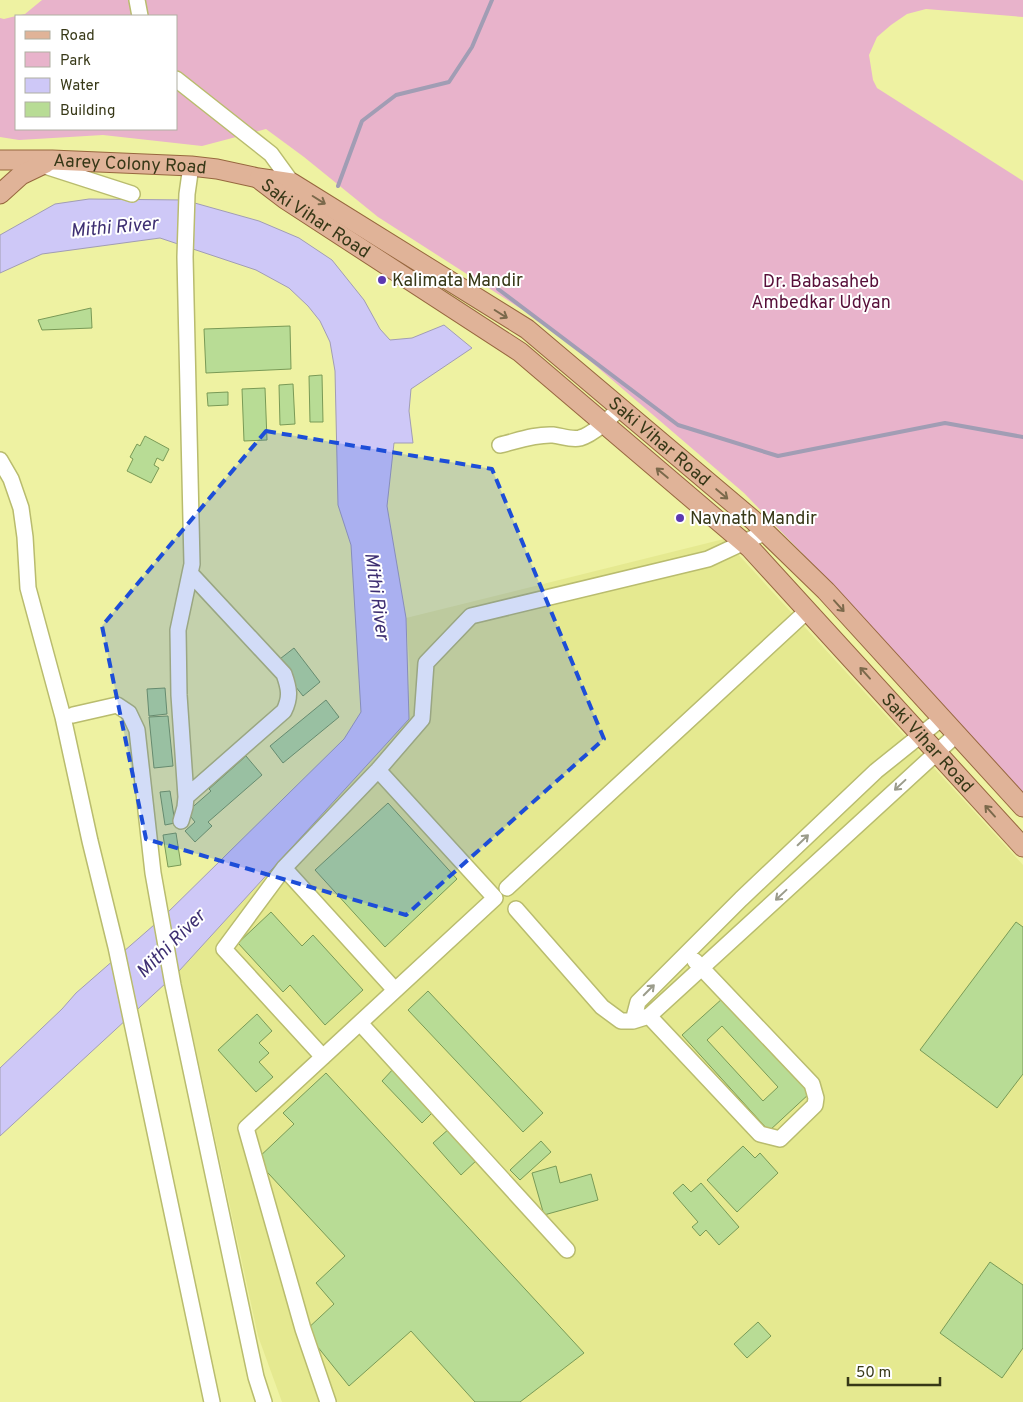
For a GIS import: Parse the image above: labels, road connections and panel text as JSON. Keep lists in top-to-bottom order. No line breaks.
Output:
{"streets":{"main road":["Aarey Colony Road","Saki Vihar Road"]},"crossings":[["Aarey Colony Road","Saki Vihar Road"]],"water":["Mithi River"],"parks":["Dr. Babasaheb Ambedkar Udyan"],"places":["Kalimata Mandir","Navnath Mandir"],"legend":["Road","Park","Water","Building"],"scale_bar":"50 m"}
